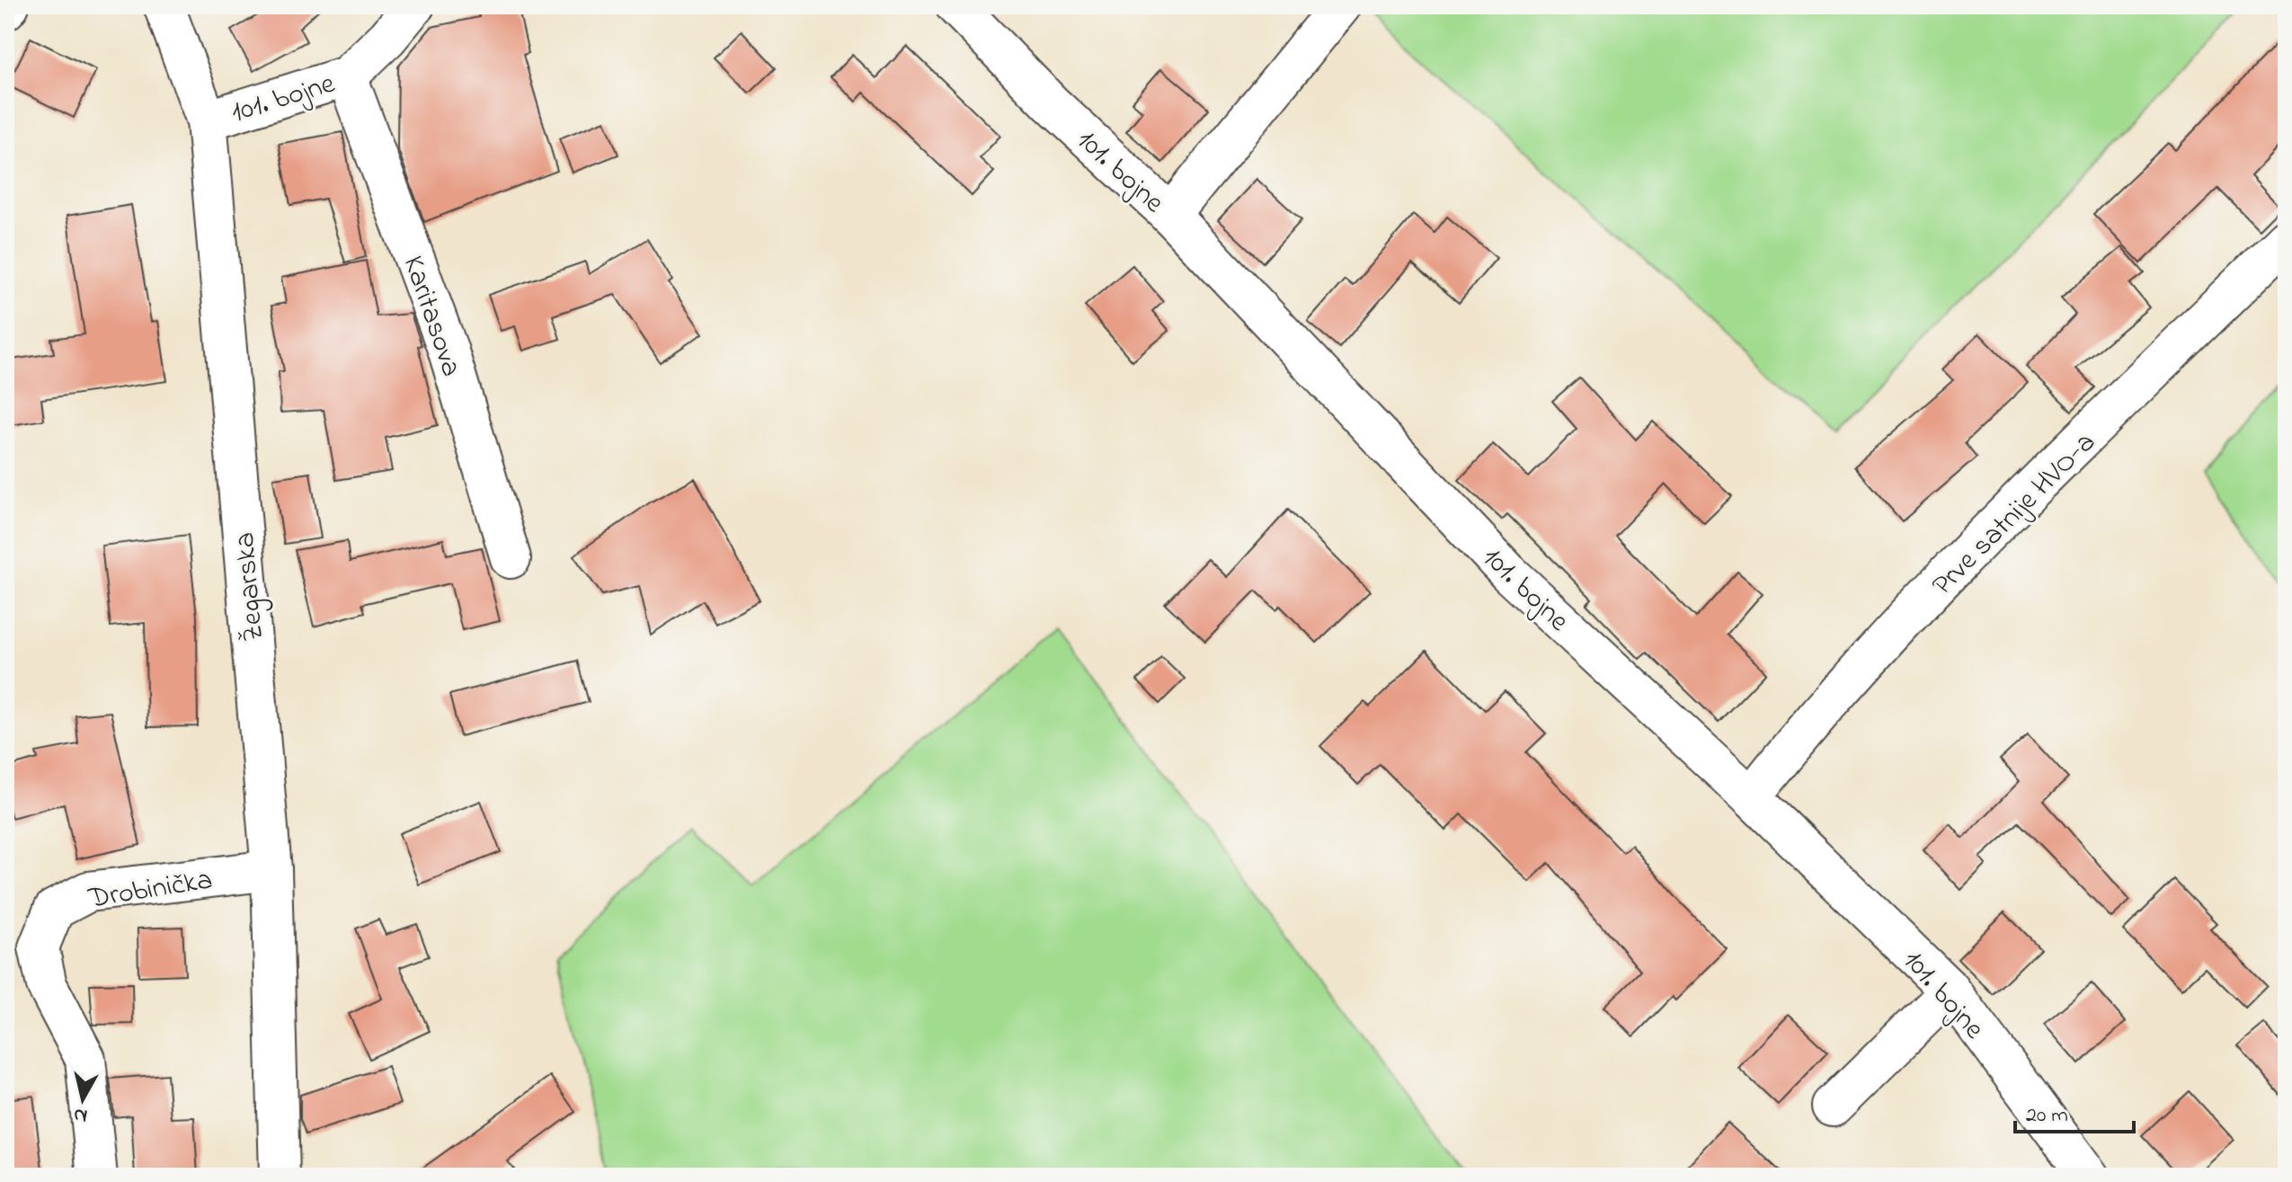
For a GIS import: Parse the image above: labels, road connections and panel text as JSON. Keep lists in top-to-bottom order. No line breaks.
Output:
{"streets":{"street":["101. bojne","Karitasova","Prve satnije HVO-a","Žegarska","Drobinička"]},"crossings":[["101. bojne","Karitasova"],["101. bojne","Prve satnije HVO-a"],["101. bojne","Žegarska"],["Žegarska","Drobinička"]],"scale_bar":"20 m","north":"bottom"}
